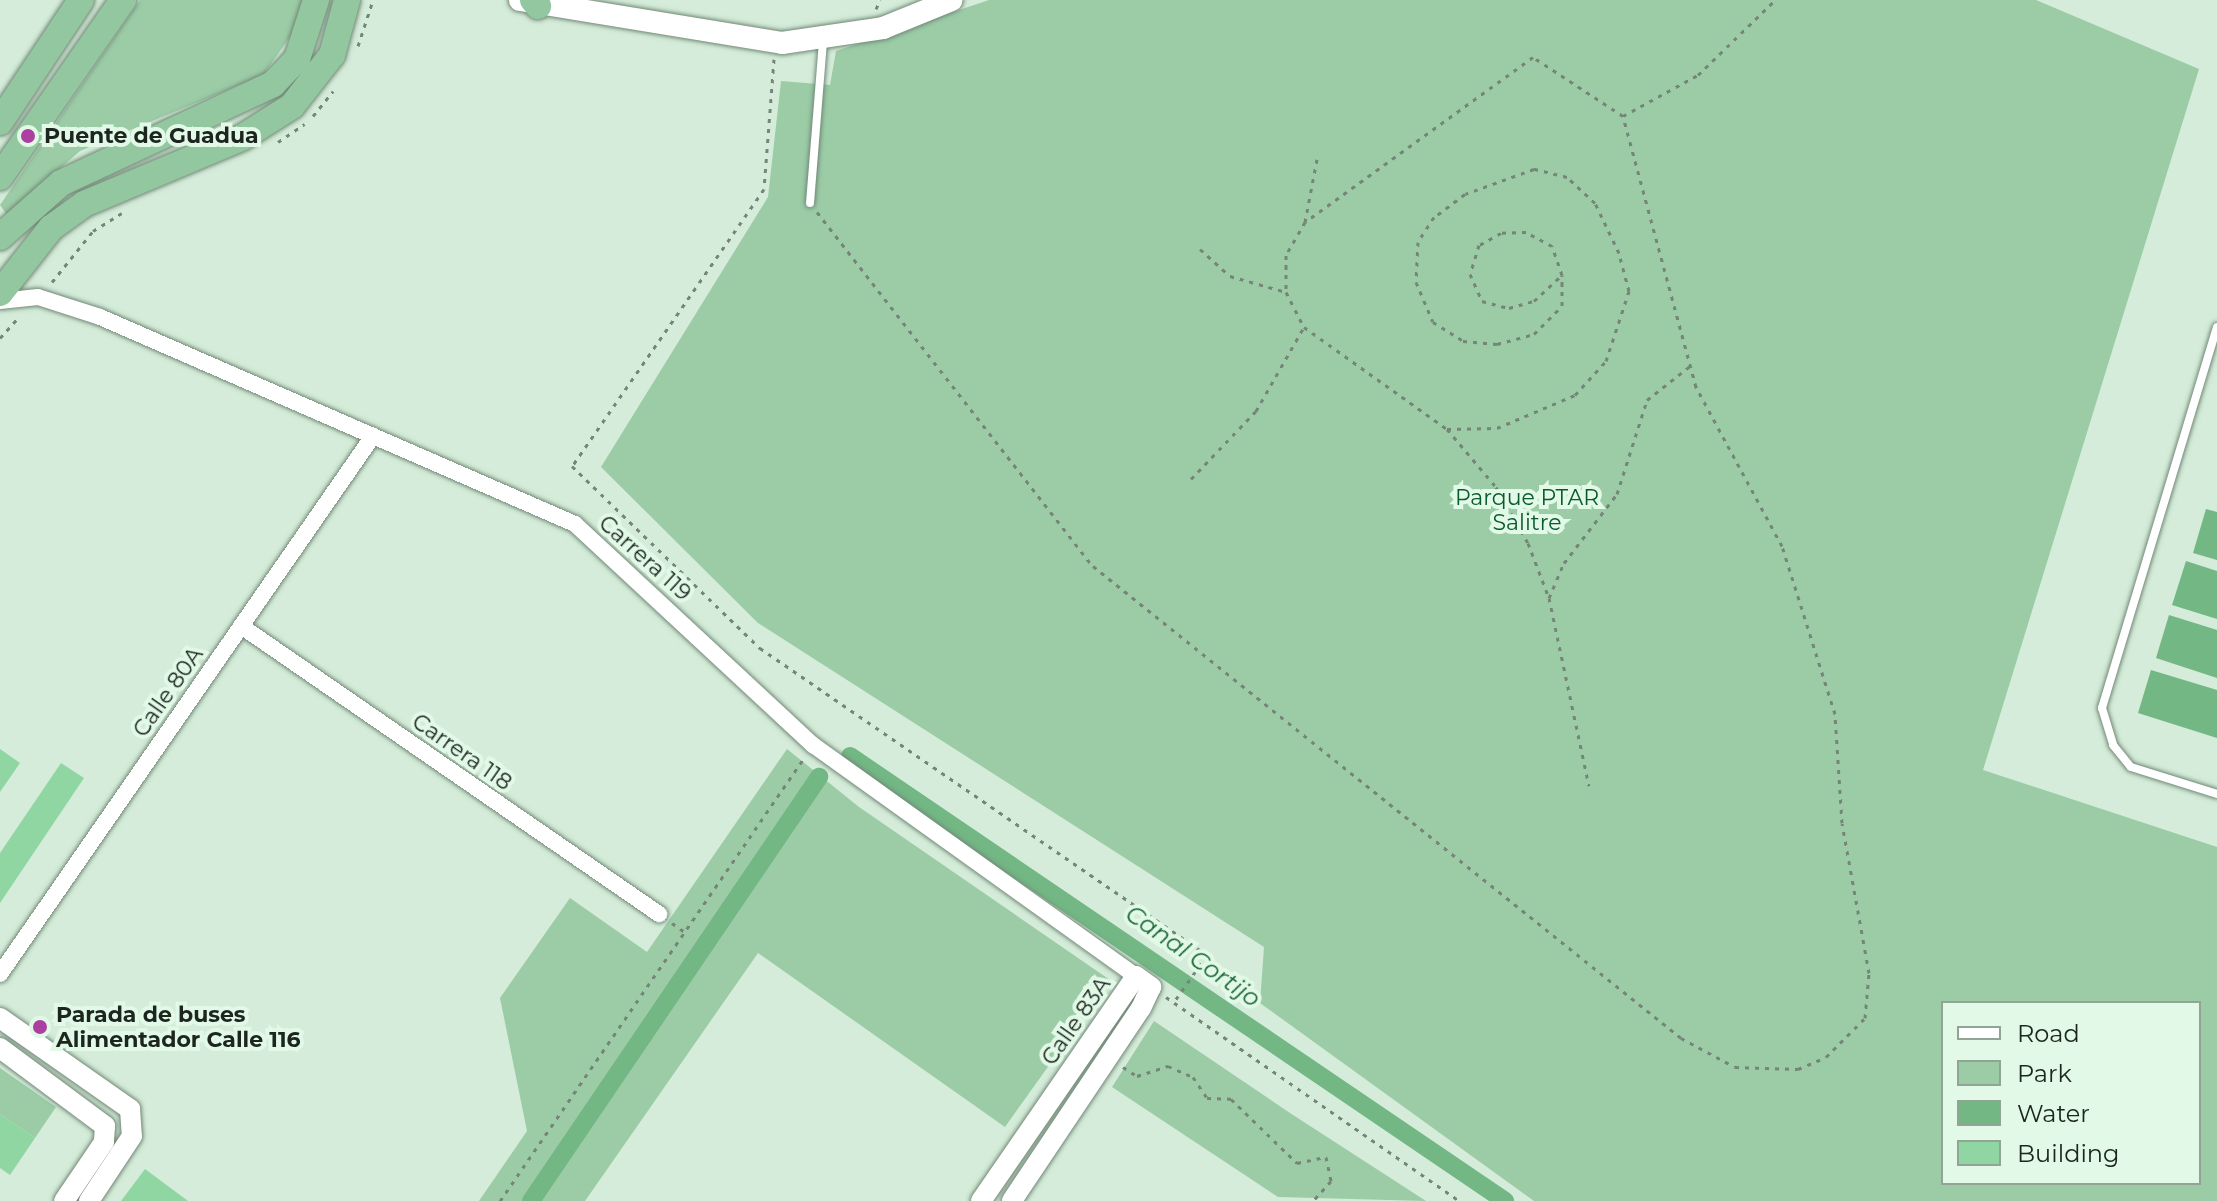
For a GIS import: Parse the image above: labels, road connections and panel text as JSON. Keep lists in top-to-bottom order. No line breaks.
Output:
{"streets":{"street":["Carrera 119","Calle 80A","Carrera 118","Calle 83A"]},"crossings":[["Carrera 119","Calle 80A"],["Carrera 119","Calle 83A"],["Calle 80A","Carrera 118"]],"water":["Canal Cortijo"],"parks":["Parque PTAR Salitre"],"places":["Puente de Guadua","Parada de buses Alimentador Calle 116"],"legend":["Road","Park","Water","Building"]}
